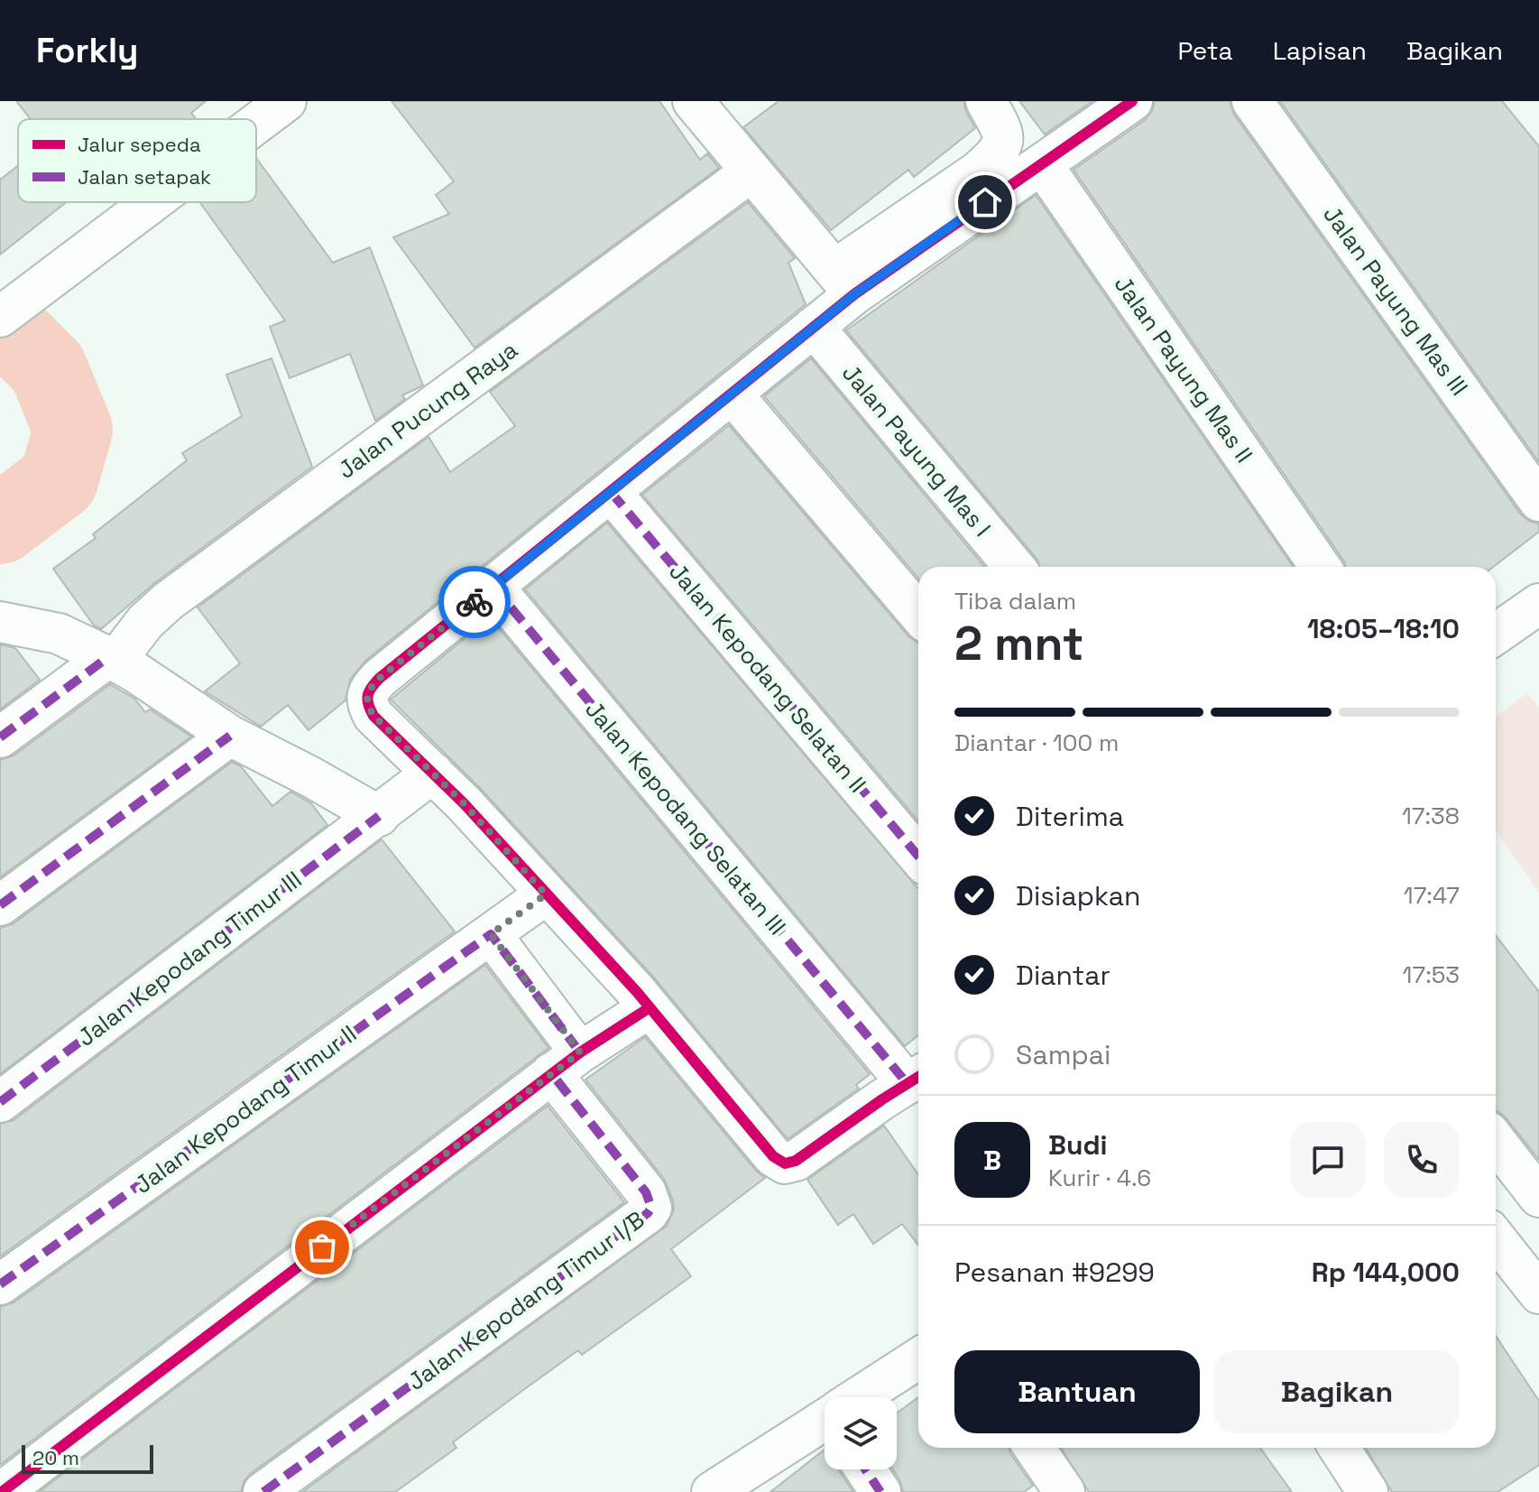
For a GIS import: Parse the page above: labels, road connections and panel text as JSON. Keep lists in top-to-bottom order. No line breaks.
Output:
{"streets":{"street":["Jalan Payung Mas III","Jalan Payung Mas II","Jalan Pucung Raya","Jalan Payung Mas I","Jalan Kepodang Selatan II","Jalan Kepodang Selatan III","Jalan Kepodang Timur III","Jalan Kepodang Timur II","Jalan Kepodang Timur I/B"]},"legend":["Jalur sepeda","Jalan setapak"],"scale_bar":"20 m","page":{"header":"Forkly","nav":["Peta","Lapisan","Bagikan"],"heading":["2 mnt","Tiba dalam","18:05–18:10"],"panel":["Budi","Kurir · 4.6","Pesanan #9299","Rp 144,000"],"bar":"Diantar · 100 m","list":[["Diterima","17:38"],["Disiapkan","17:47"],["Diantar","17:53"],"Sampai"],"round":"B","buttons":["Bantuan","Bagikan"],"scale":"20 m"}}
